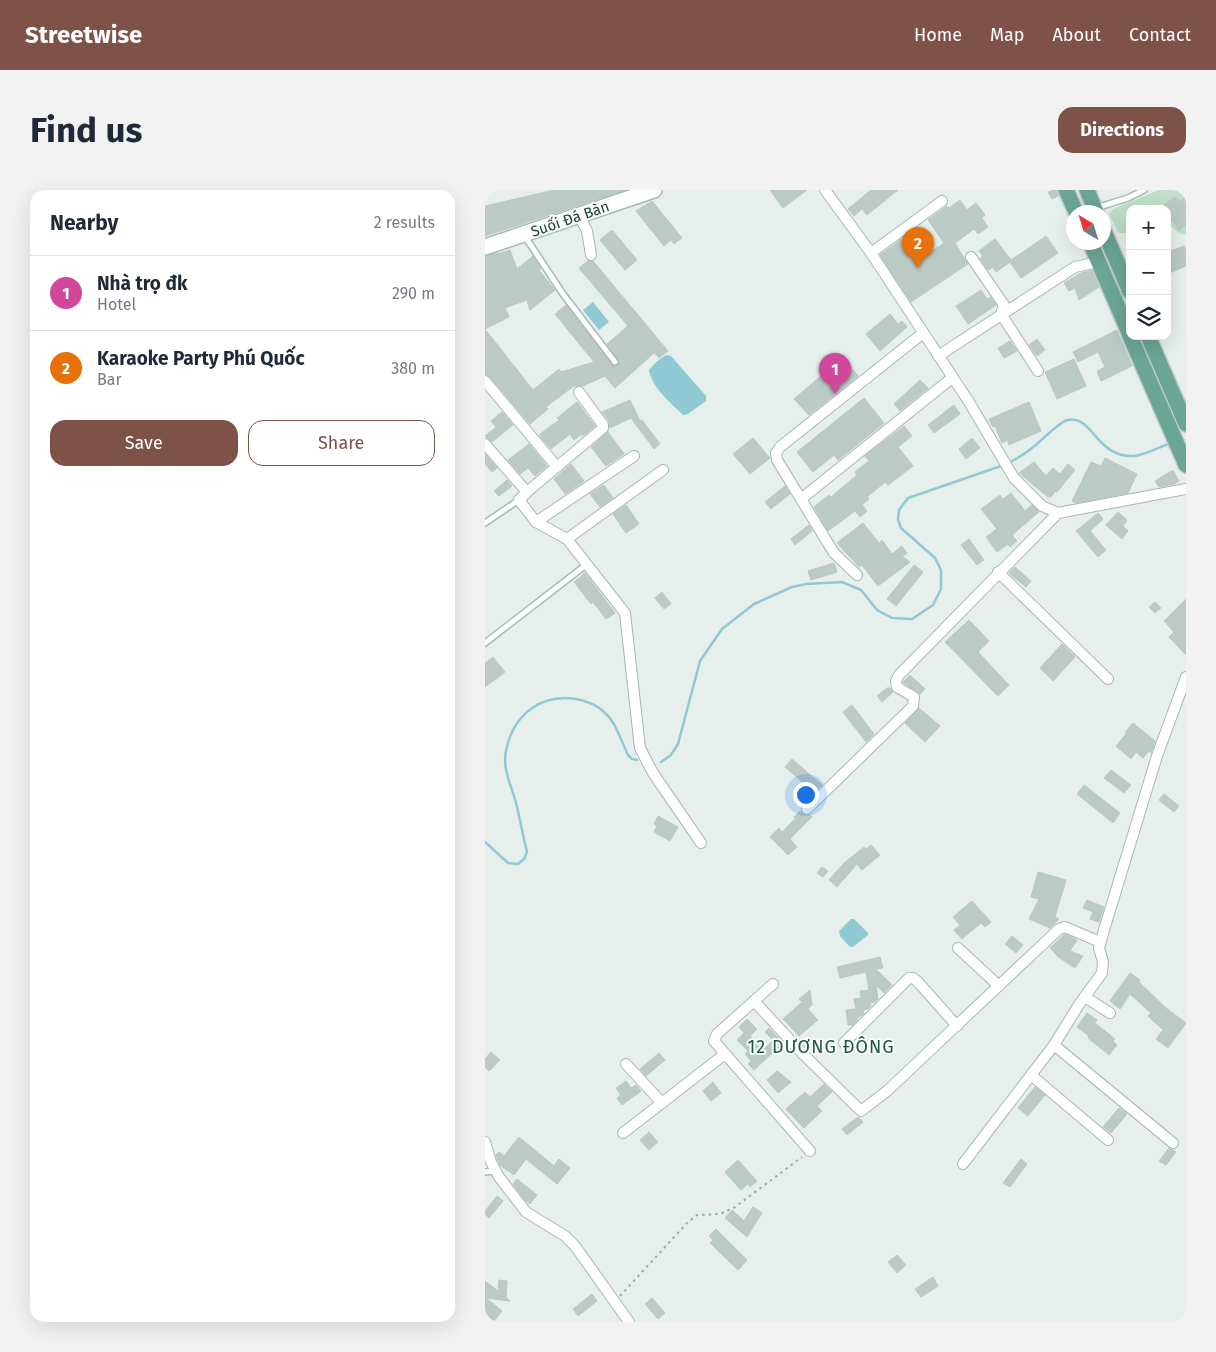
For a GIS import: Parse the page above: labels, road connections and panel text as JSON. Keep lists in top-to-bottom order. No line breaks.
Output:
{"streets":{"street":["Suối Đá Bàn"]},"districts":["12 DƯƠNG ĐÔNG"],"north":"top left","page":{"header":"Streetwise","nav":["Home","Map","About","Contact"],"buttons":["Directions",["Save","Share"]],"title":"Find us","heading":["Nearby","2 results"],"map_buttons":["+","−"],"pins":["2","1"],"list":[{"mark":"1","name":"Nhà trọ đk","note":"Hotel","value":"290 m"},{"mark":"2","name":"Karaoke Party Phú Quốc","note":"Bar","value":"380 m"}]}}
